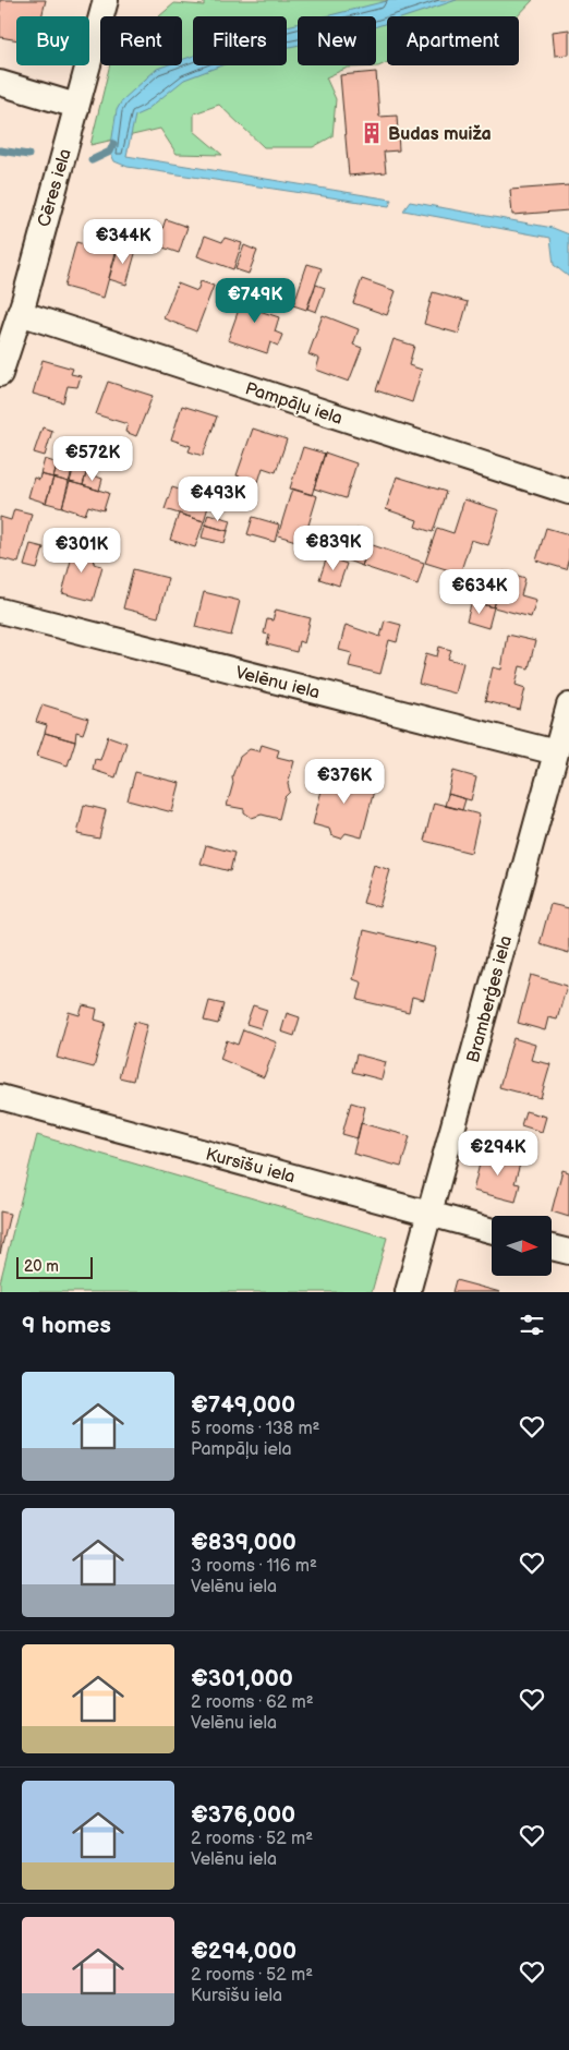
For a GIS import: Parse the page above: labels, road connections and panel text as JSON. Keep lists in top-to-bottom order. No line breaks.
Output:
{"streets":{"street":["Cēres iela","Pampāļu iela","Velēnu iela","Bramberģes iela","Kursīšu iela"]},"crossings":[["Cēres iela","Pampāļu iela"],["Velēnu iela","Bramberģes iela"],["Bramberģes iela","Kursīšu iela"]],"places":{"building":["Budas muiža"]},"scale_bar":"20 m","north":"right","page":{"chip":["Buy","Rent","Filters","New","Apartment"],"price":["€344K","€749K","€572K","€493K","€839K","€301K","€634K","€376K","€294K"],"scale":"20 m","heading":"9 homes","list":[{"name":"€749,000","note":"5 rooms · 138 m² · Pampāļu iela"},{"name":"€839,000","note":"3 rooms · 116 m² · Velēnu iela"},{"name":"€301,000","note":"2 rooms · 62 m² · Velēnu iela"},{"name":"€376,000","note":"2 rooms · 52 m² · Velēnu iela"},{"name":"€294,000","note":"2 rooms · 52 m² · Kursīšu iela"}]}}
